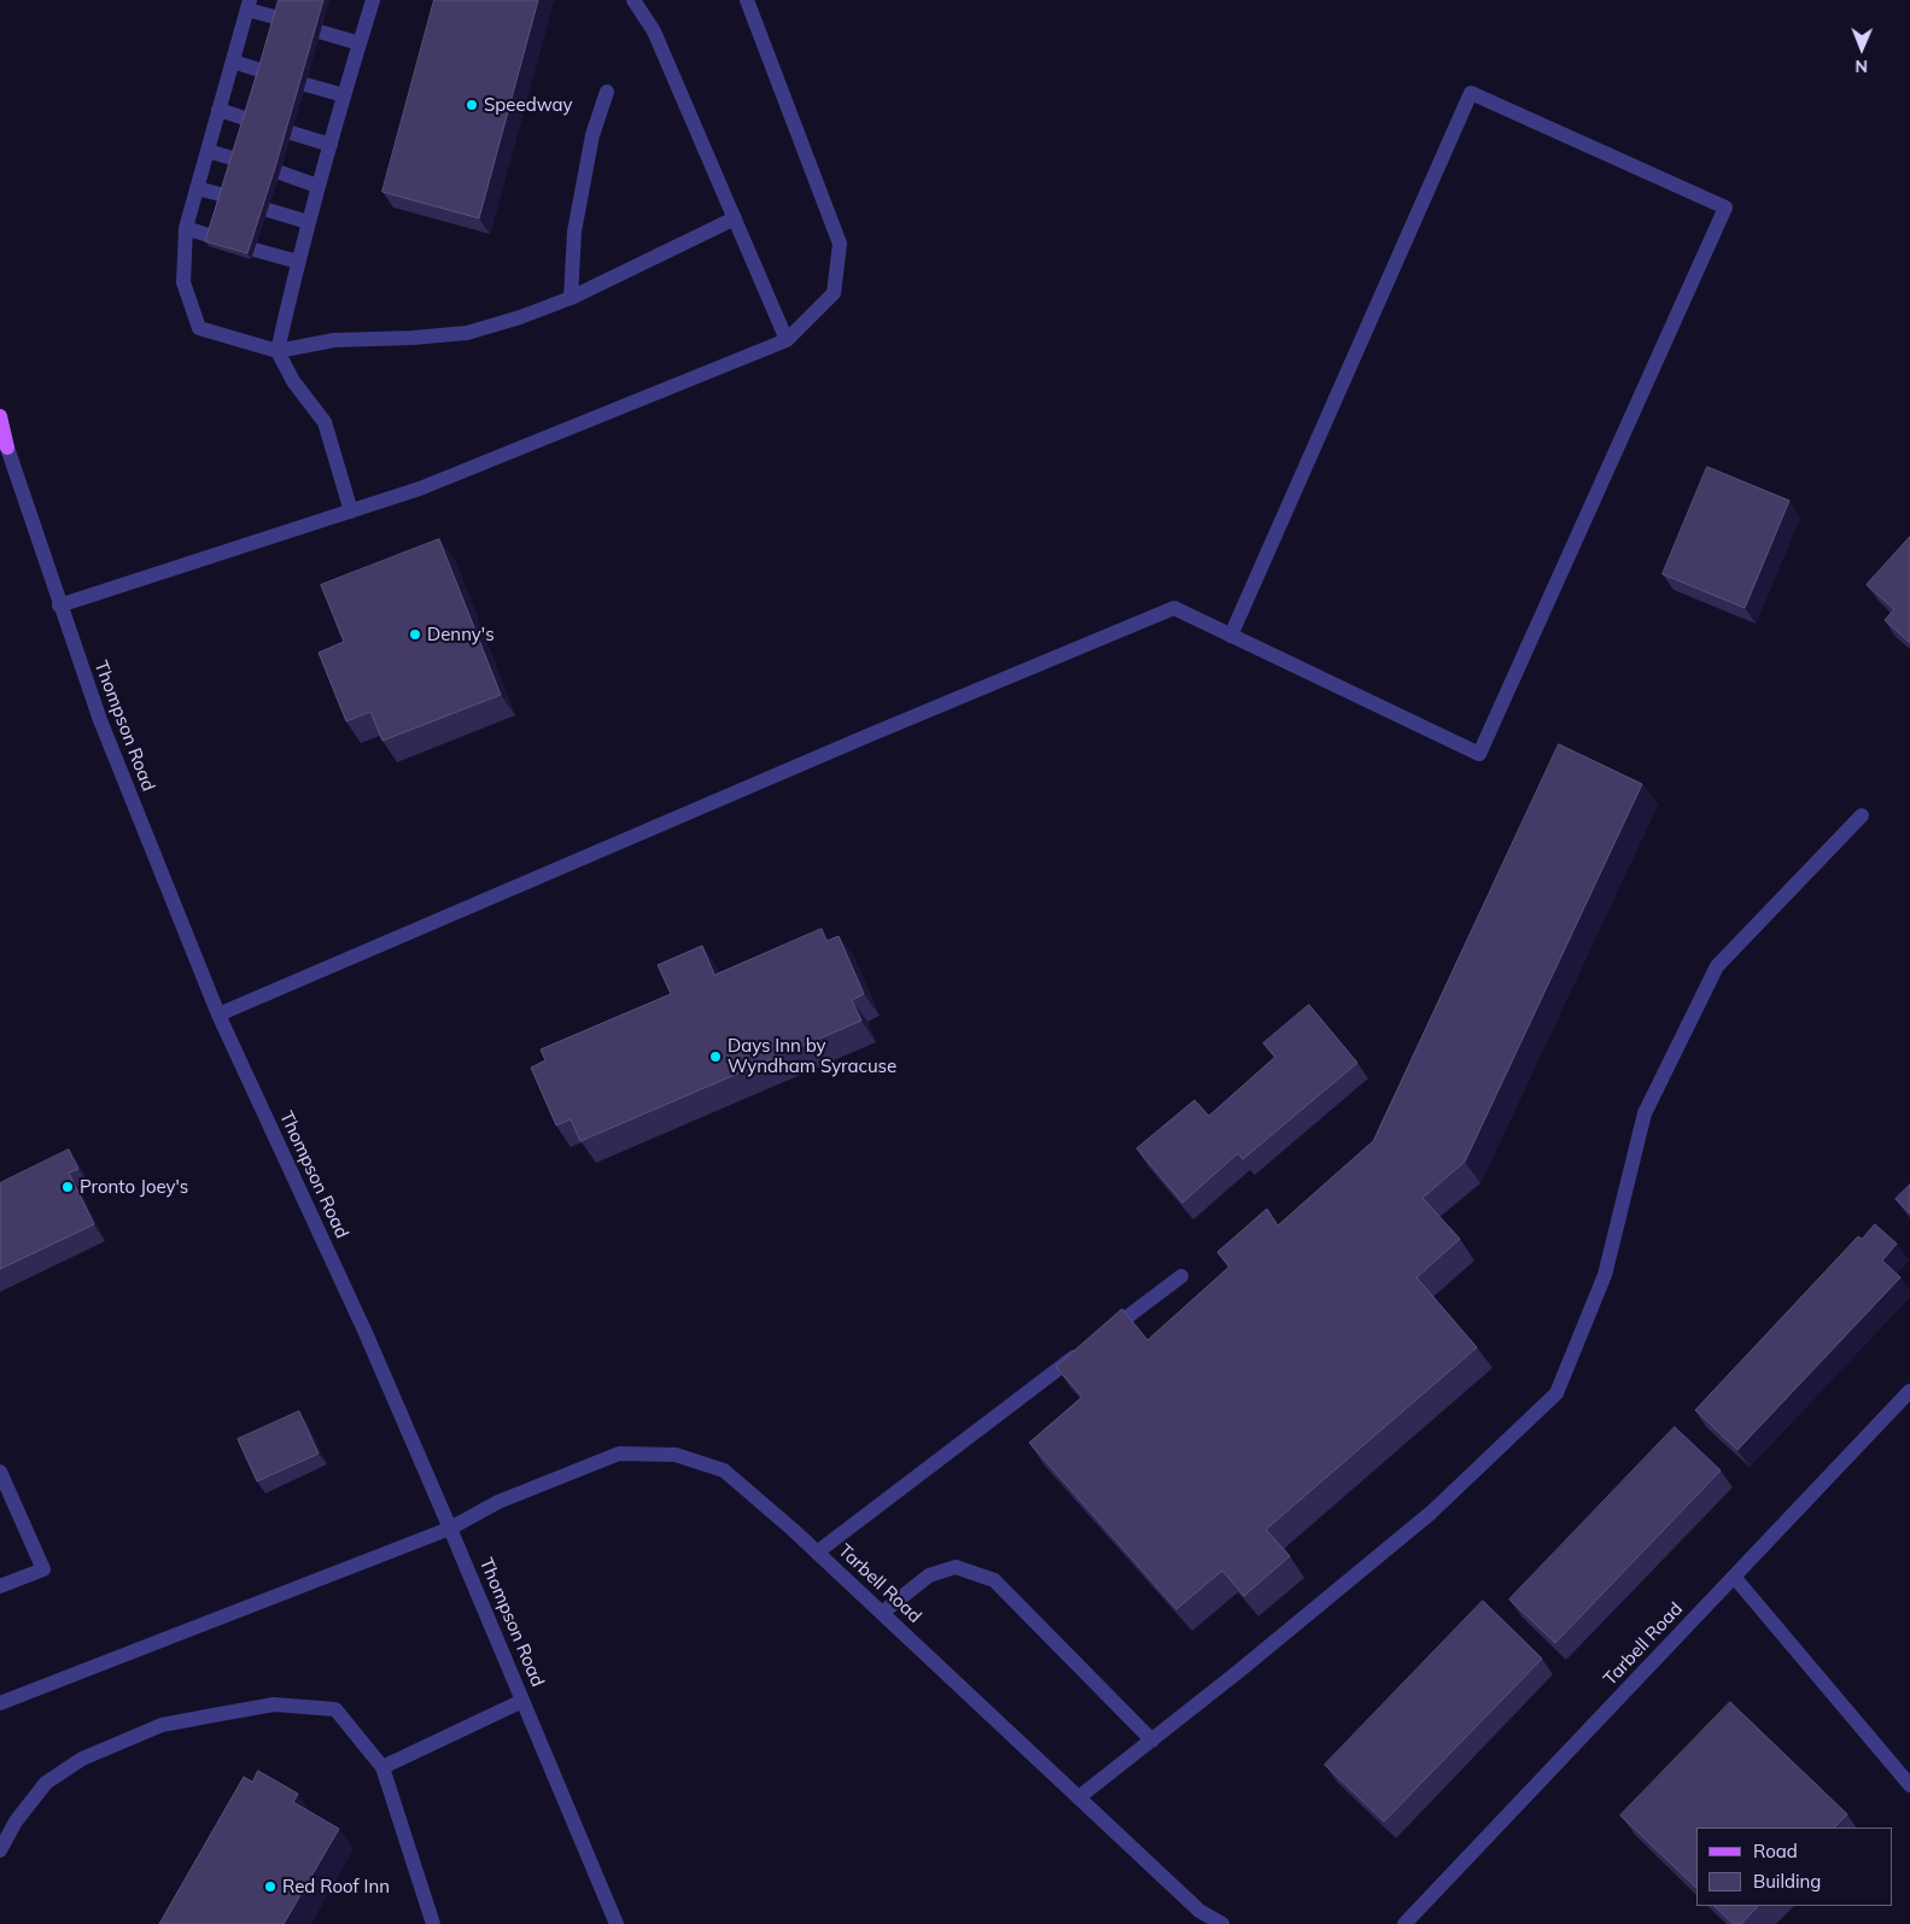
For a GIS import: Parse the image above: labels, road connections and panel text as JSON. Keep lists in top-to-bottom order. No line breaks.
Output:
{"streets":{"street":["Thompson Road","Tarbell Road"]},"crossings":[["Thompson Road","Tarbell Road"]],"places":["Speedway","Denny's","Days Inn by Wyndham Syracuse","Pronto Joey's","Red Roof Inn"],"legend":["Road","Building"],"north":"bottom"}
